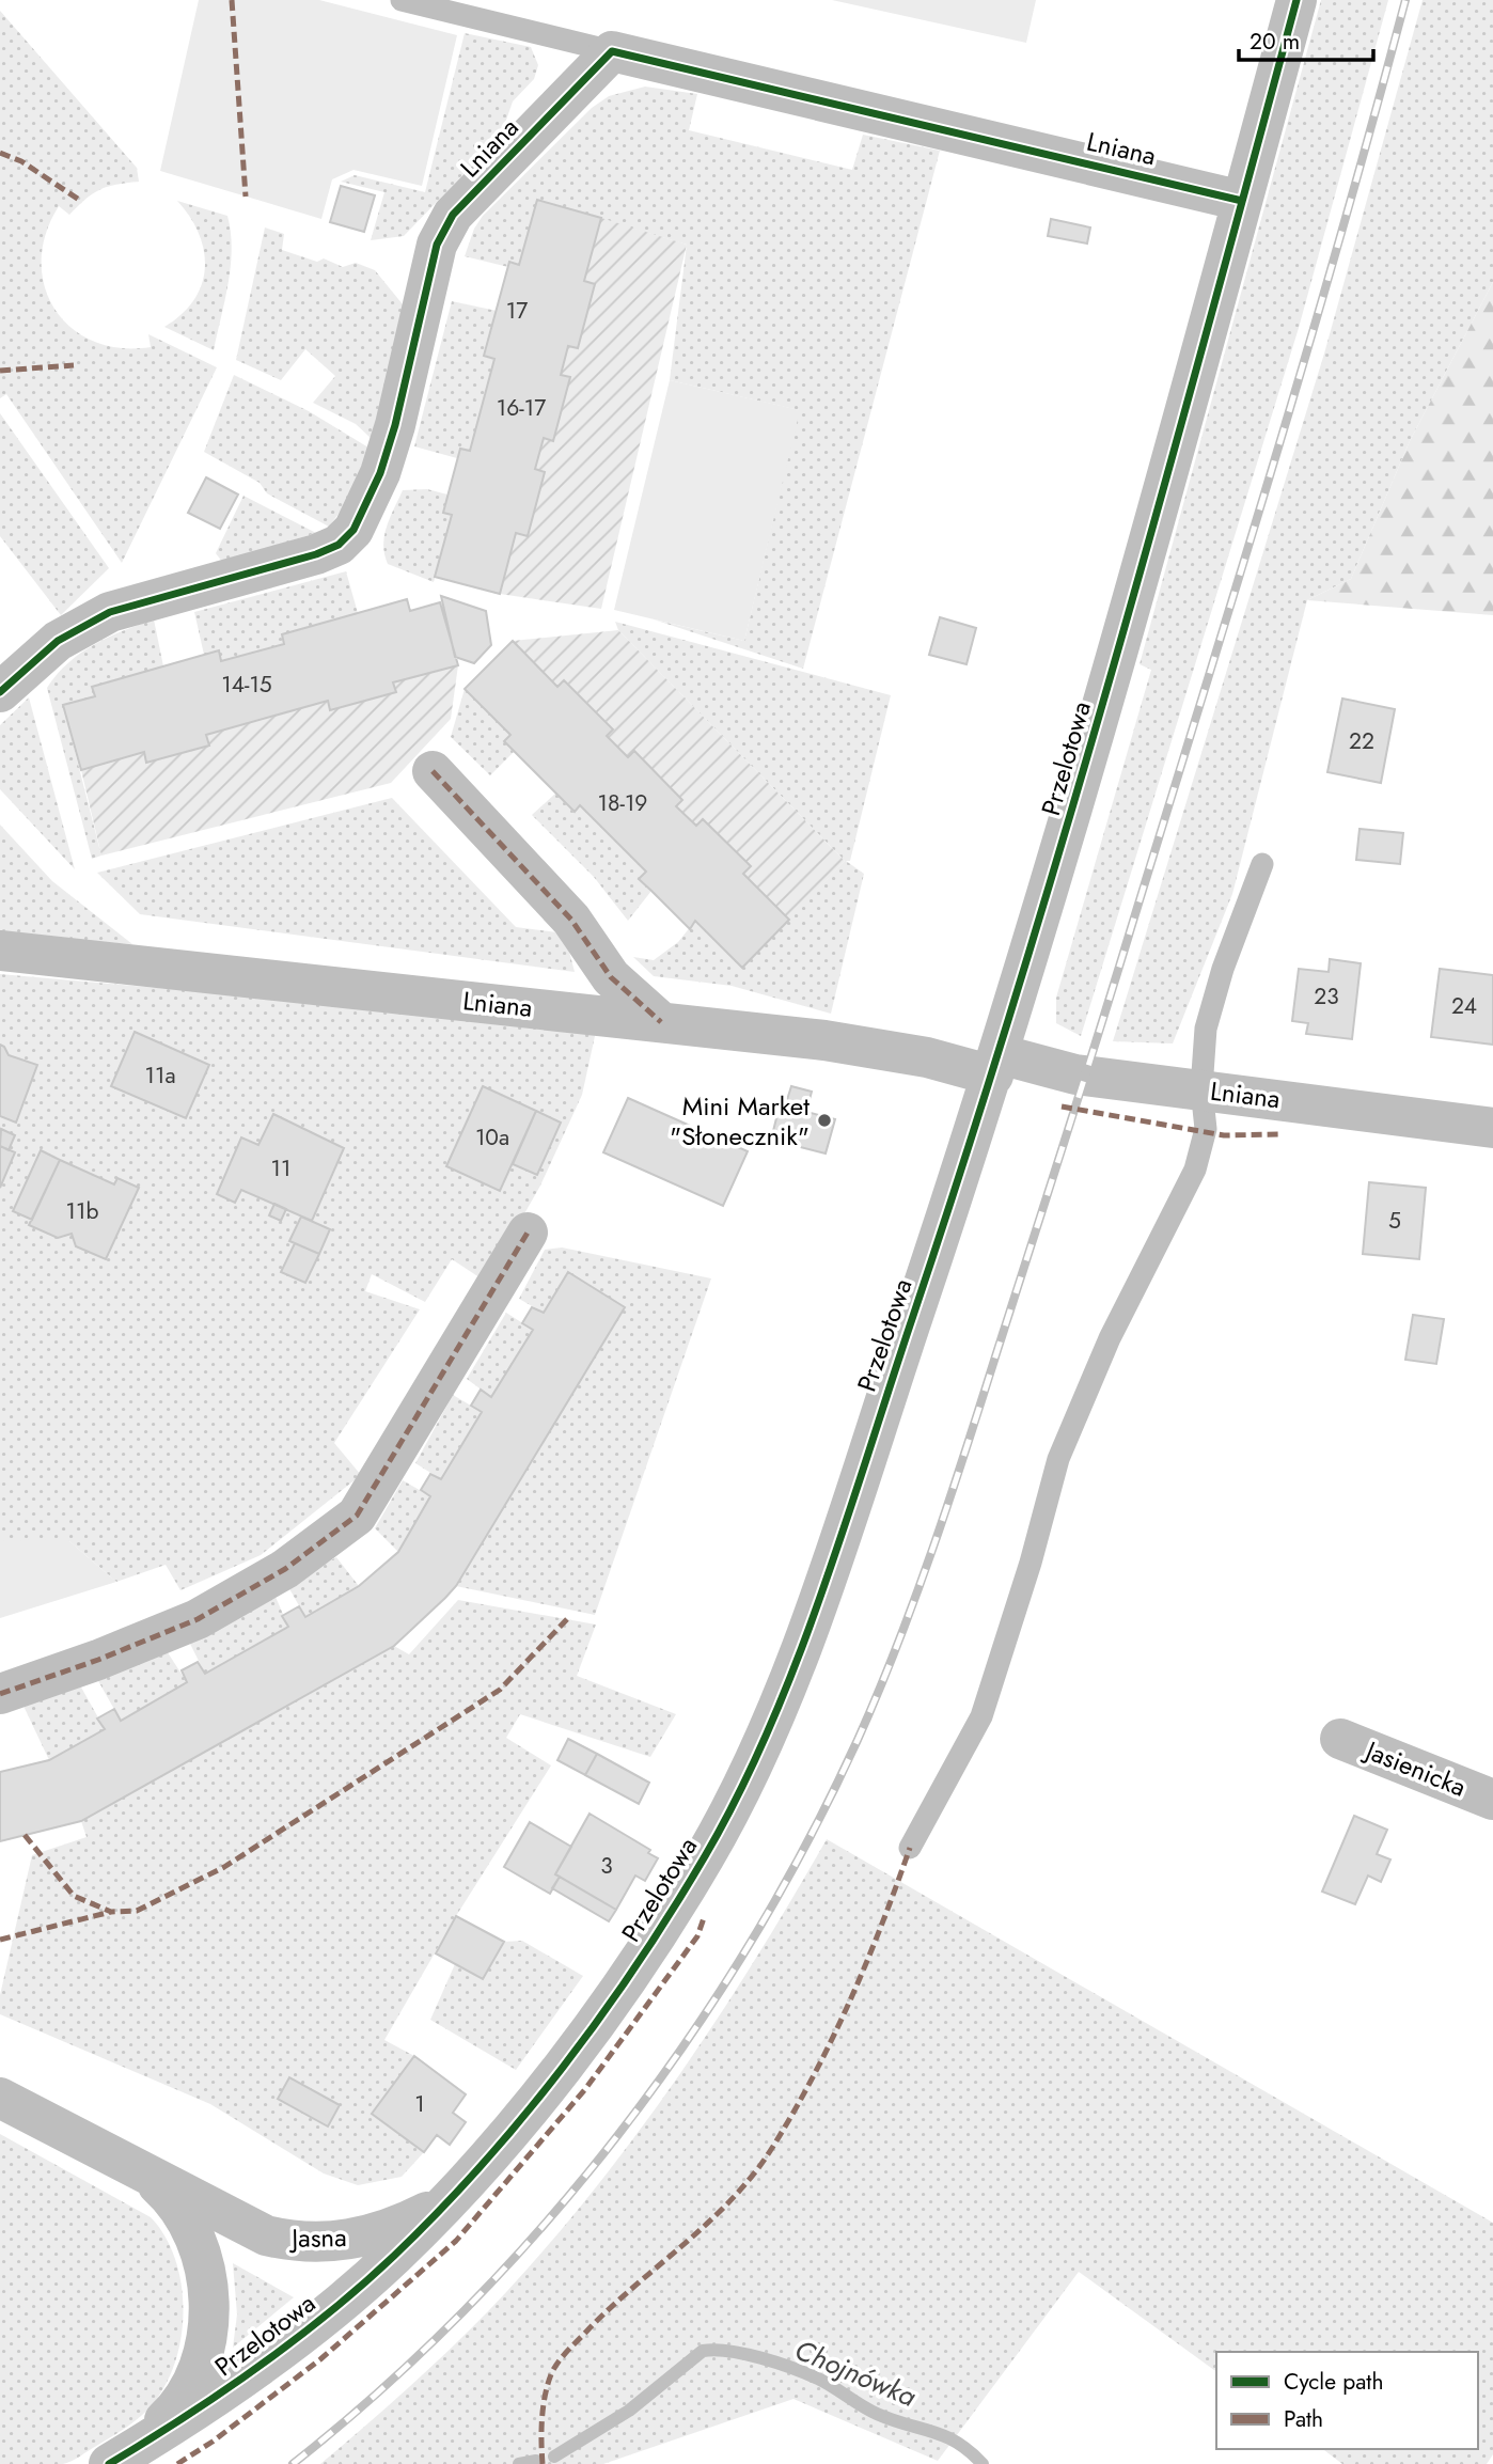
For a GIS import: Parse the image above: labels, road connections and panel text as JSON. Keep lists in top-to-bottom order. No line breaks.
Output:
{"streets":{"street":["Lniana","Przelotowa","Jasienicka","Jasna"]},"crossings":[["Lniana","Przelotowa"],["Przelotowa","Jasna"]],"water":["Chojnówka"],"places":["Mini Market \"Słonecznik\""],"house_numbers":["17","16-17","14-15","22","18-19","23","24","11a","10a","11","11b","5","3","1"],"legend":["Cycle path","Path"],"scale_bar":"20 m"}
